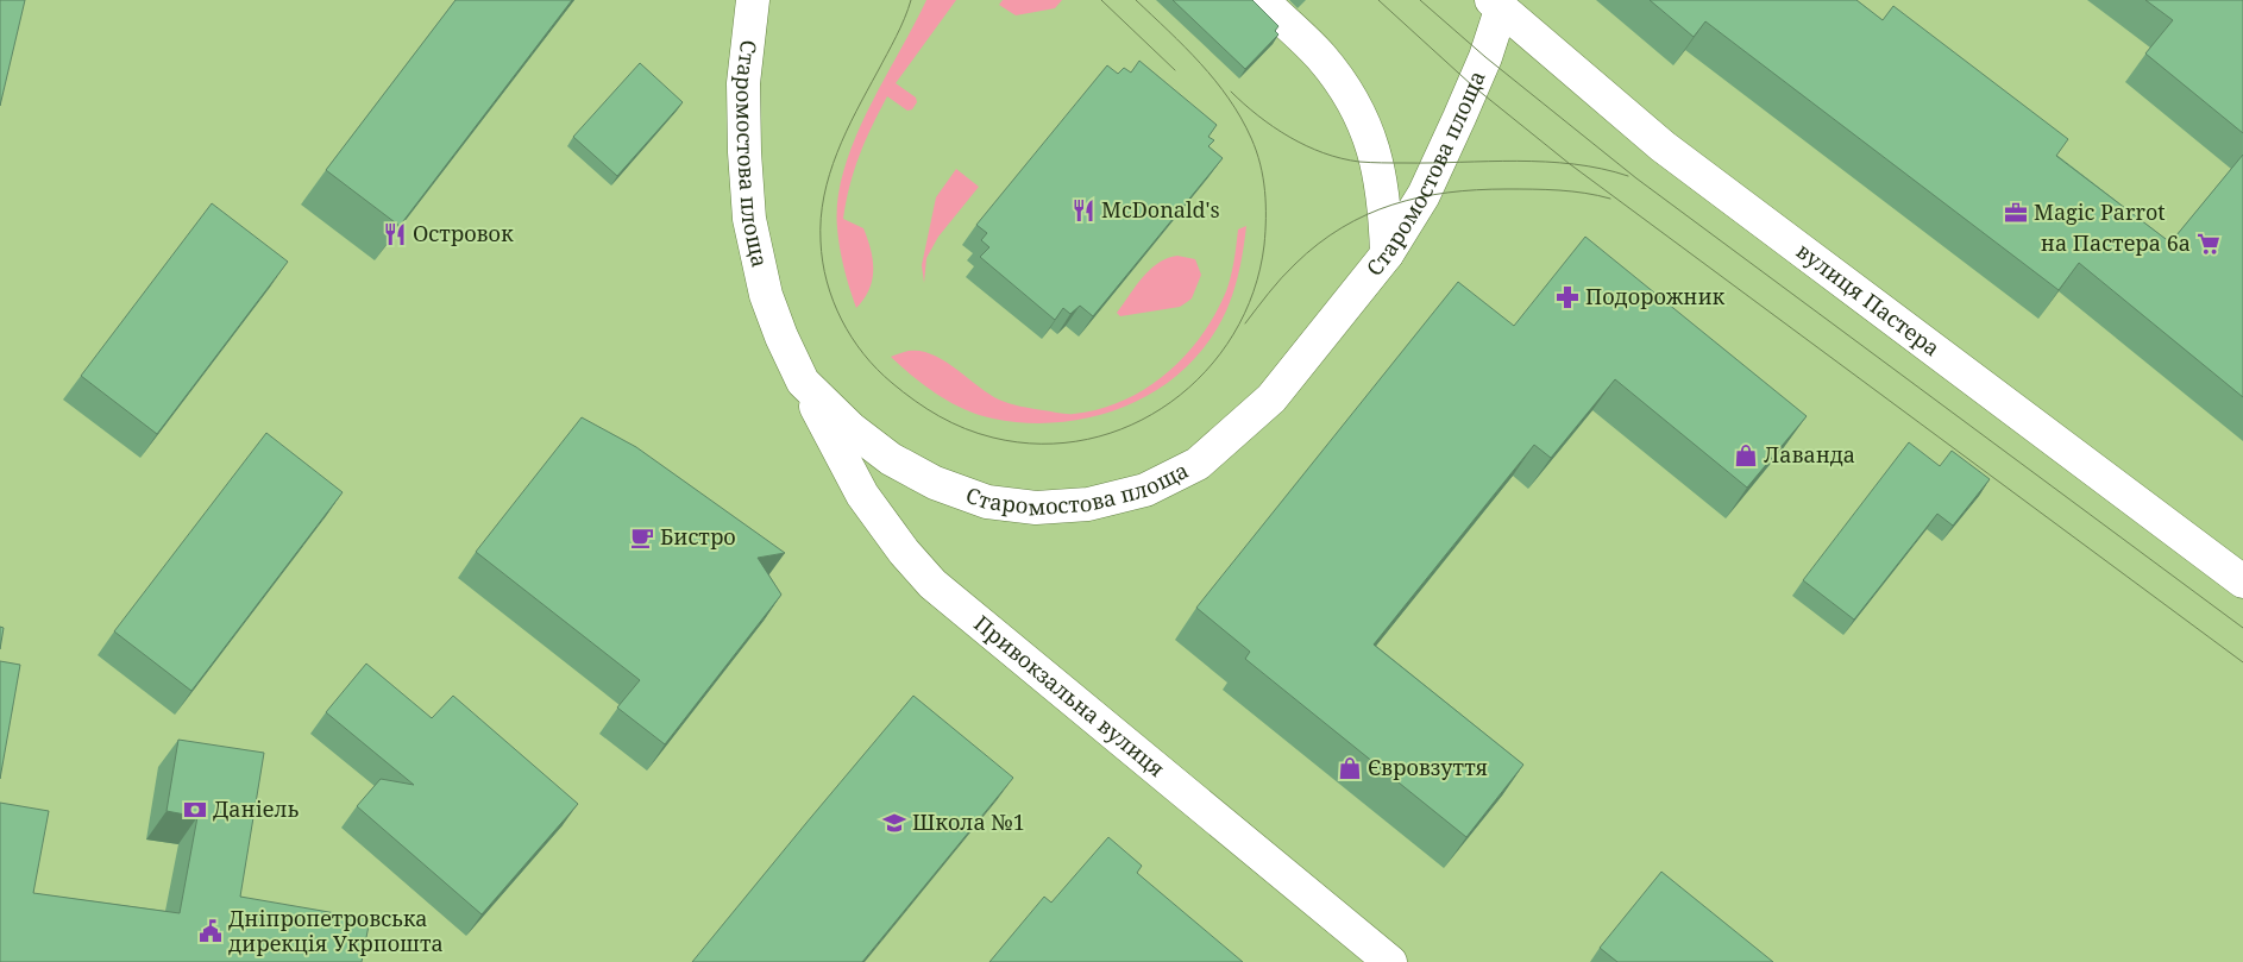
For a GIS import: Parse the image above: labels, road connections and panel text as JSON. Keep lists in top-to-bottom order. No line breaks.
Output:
{"streets":{"main road":["Старомостова площа","вулиця Пастера","Привокзальна вулиця"]},"crossings":[["Старомостова площа","вулиця Пастера"],["Старомостова площа","Привокзальна вулиця"]],"places":{"restaurant":["McDonald's","Островок"],"office":["Magic Parrot"],"supermarket":["на Пастера 6а"],"pharmacy":["Подорожник"],"shop":["Лаванда","Євровзуття"],"cafe":["Бистро"],"bank":["Даніель"],"school or university":["Школа №1"],"public building":["Дніпропетровська дирекція Укрпошта"]}}
